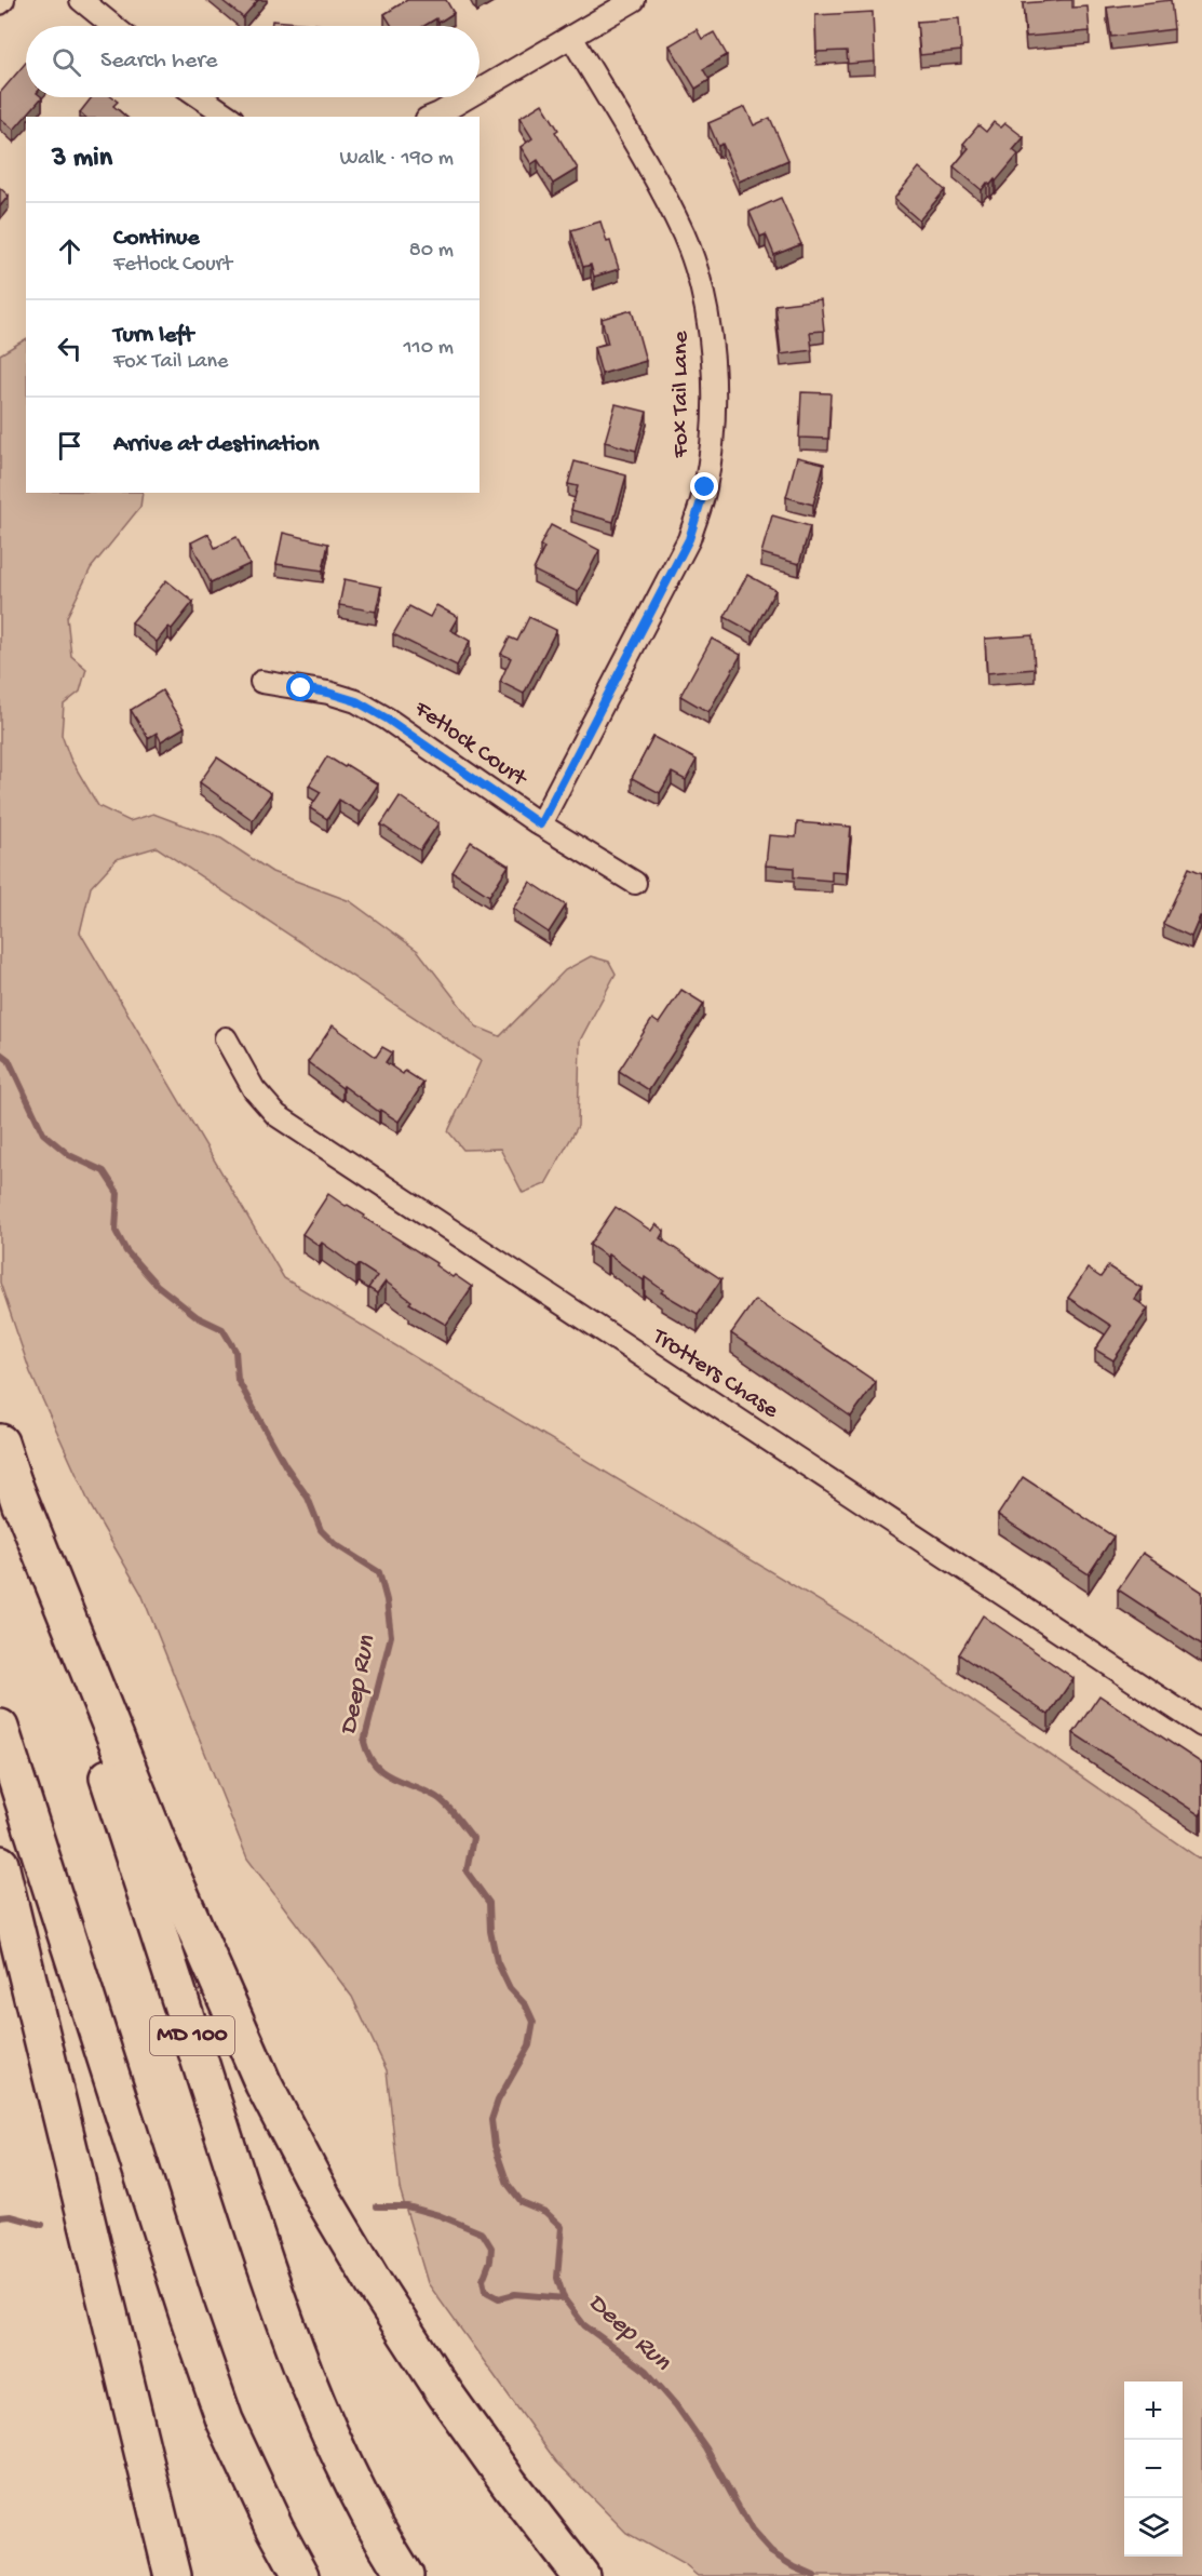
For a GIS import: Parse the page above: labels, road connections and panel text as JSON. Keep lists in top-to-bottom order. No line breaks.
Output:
{"streets":{"highway":["MD 100"],"street":["Fox Tail Lane","Fetlock Court","Trotters Chase"]},"crossings":[["Fox Tail Lane","Fetlock Court"]],"water":["Deep Run"],"page":{"search":"Search here","heading":["3 min","Walk · 190 m"],"list":[["Continue","Fetlock Court","80 m"],["Turn left","Fox Tail Lane","110 m"],"Arrive at destination"],"map_buttons":["+","−"]}}
